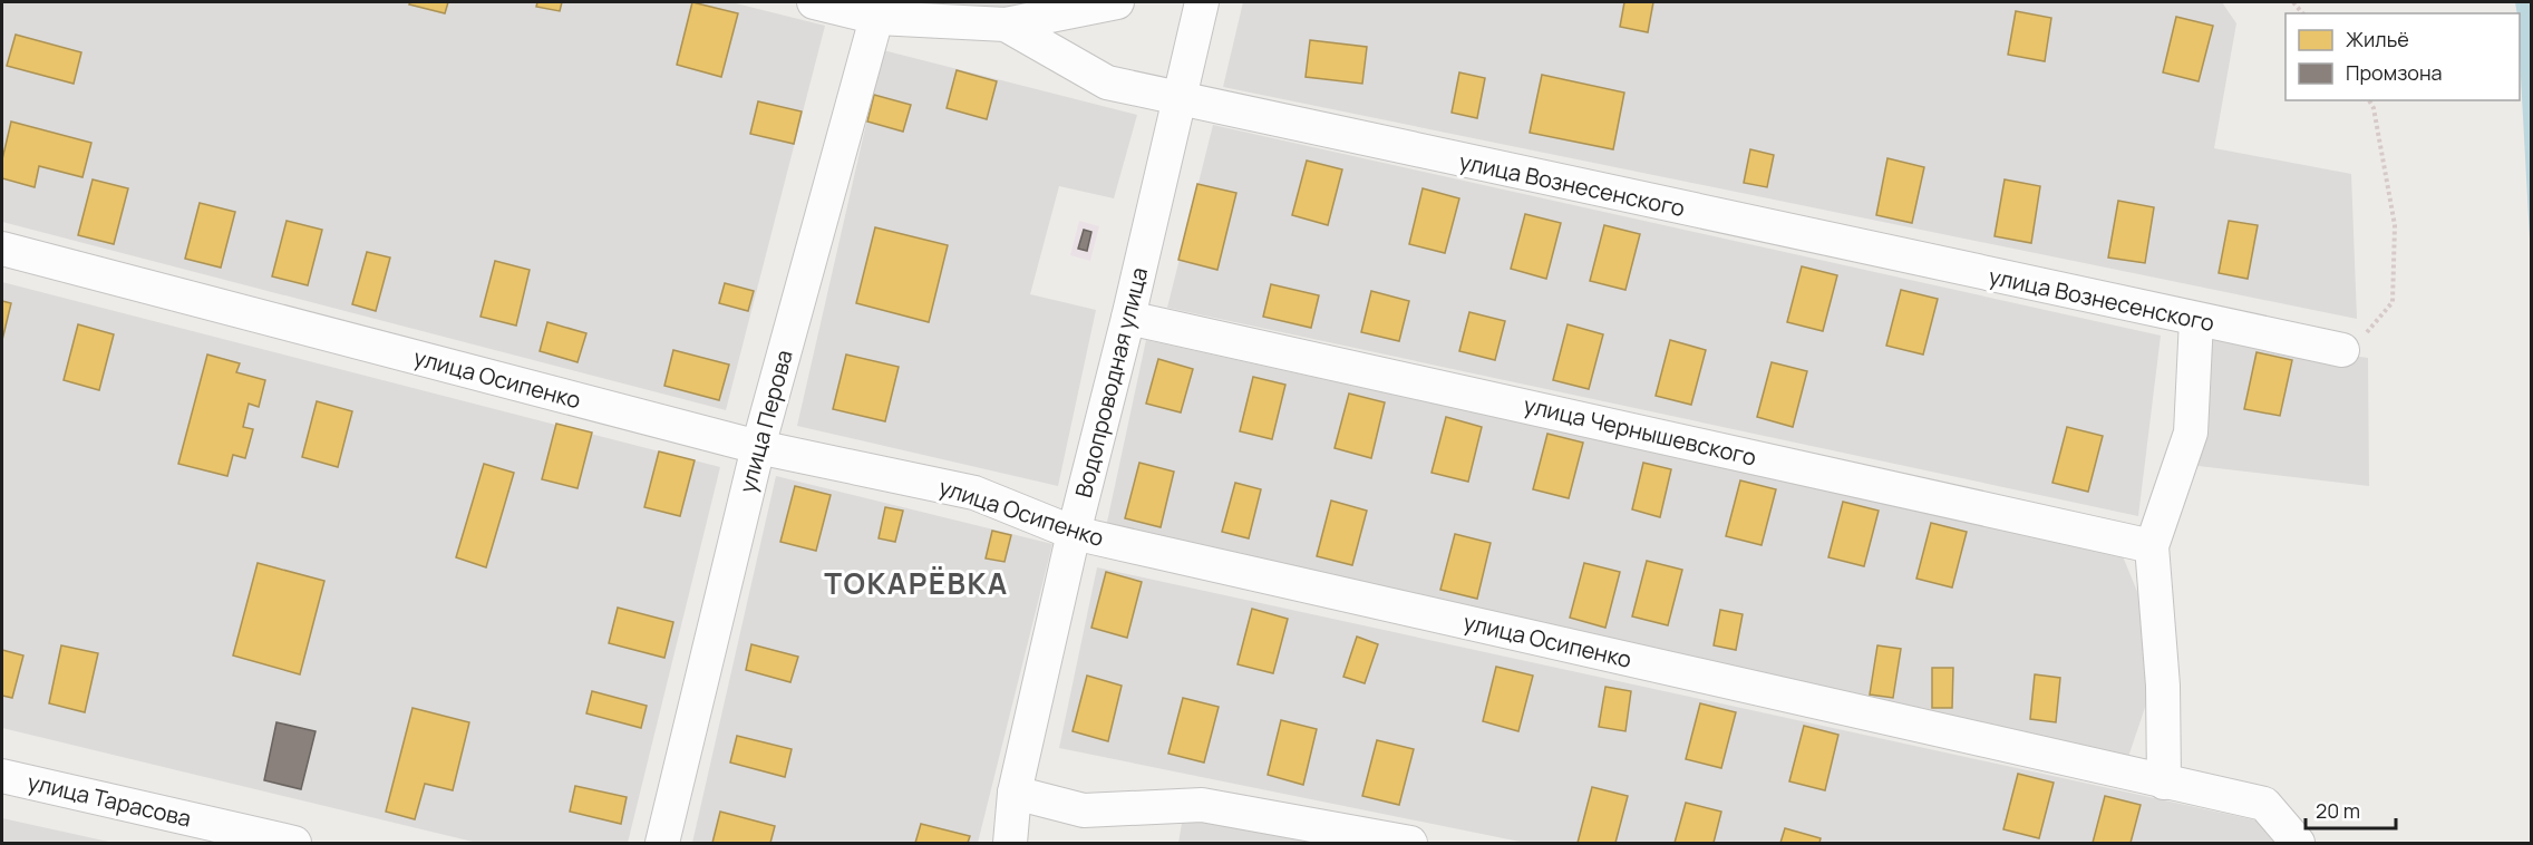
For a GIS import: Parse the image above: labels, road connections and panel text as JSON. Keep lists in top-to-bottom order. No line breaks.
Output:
{"streets":{"street":["улица Вознесенского","улица Осипенко","Водопроводная улица","улица Перова","улица Чернышевского","улица Тарасова"]},"crossings":[["улица Вознесенского","Водопроводная улица"],["улица Вознесенского","улица Перова"],["улица Осипенко","Водопроводная улица"],["улица Осипенко","улица Перова"],["Водопроводная улица","улица Чернышевского"]],"districts":["ТОКАРЁВКА"],"legend":["Жильё","Промзона"],"scale_bar":"20 m"}
